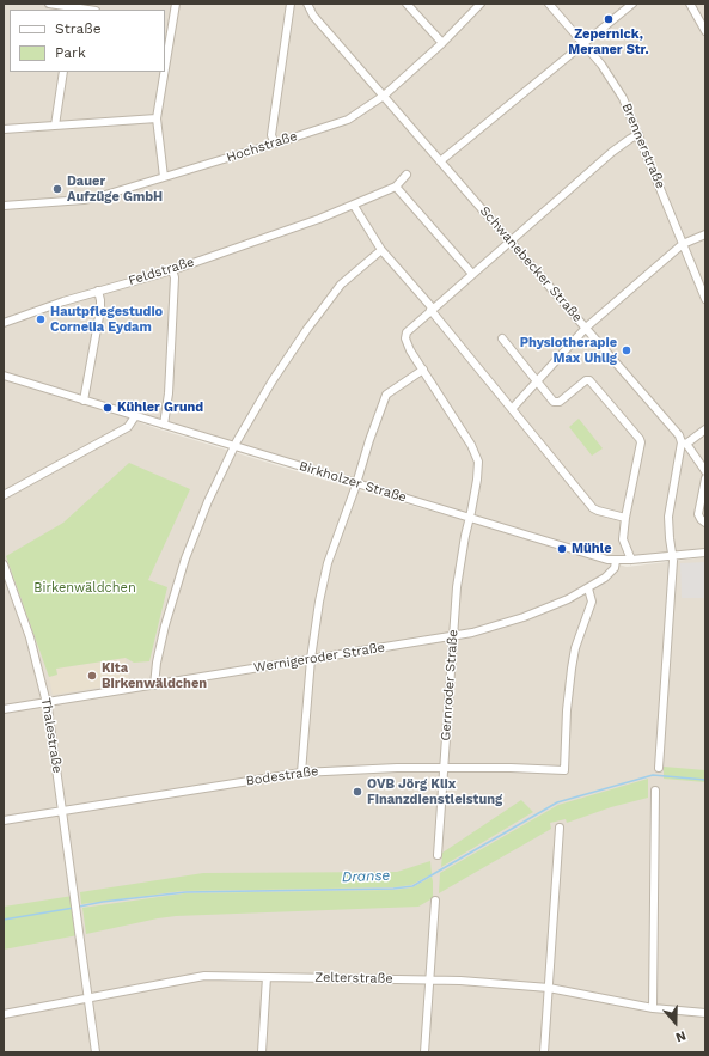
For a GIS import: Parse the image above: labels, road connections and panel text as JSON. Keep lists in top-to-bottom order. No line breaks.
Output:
{"streets":{"street":["Brennerstraße","Hochstraße","Schwanebecker Straße","Feldstraße","Birkholzer Straße","Wernigeroder Straße","Gernroder Straße","Thalestraße","Bodestraße","Zelterstraße"]},"crossings":[["Hochstraße","Schwanebecker Straße"],["Birkholzer Straße","Wernigeroder Straße"],["Birkholzer Straße","Gernroder Straße"],["Wernigeroder Straße","Gernroder Straße"],["Wernigeroder Straße","Thalestraße"],["Wernigeroder Straße","Bodestraße"],["Gernroder Straße","Bodestraße"],["Thalestraße","Bodestraße"],["Thalestraße","Zelterstraße"]],"water":["Dranse"],"parks":["Birkenwäldchen"],"places":["Zepernick, Meraner Str.","Dauer Aufzüge GmbH","Hautpflegestudio Cornelia Eydam","Physiotherapie Max Uhlig","Kühler Grund","Mühle","Kita Birkenwäldchen","OVB Jörg Klix Finanzdienstleistung"],"legend":["Straße","Park"],"north":"bottom"}
